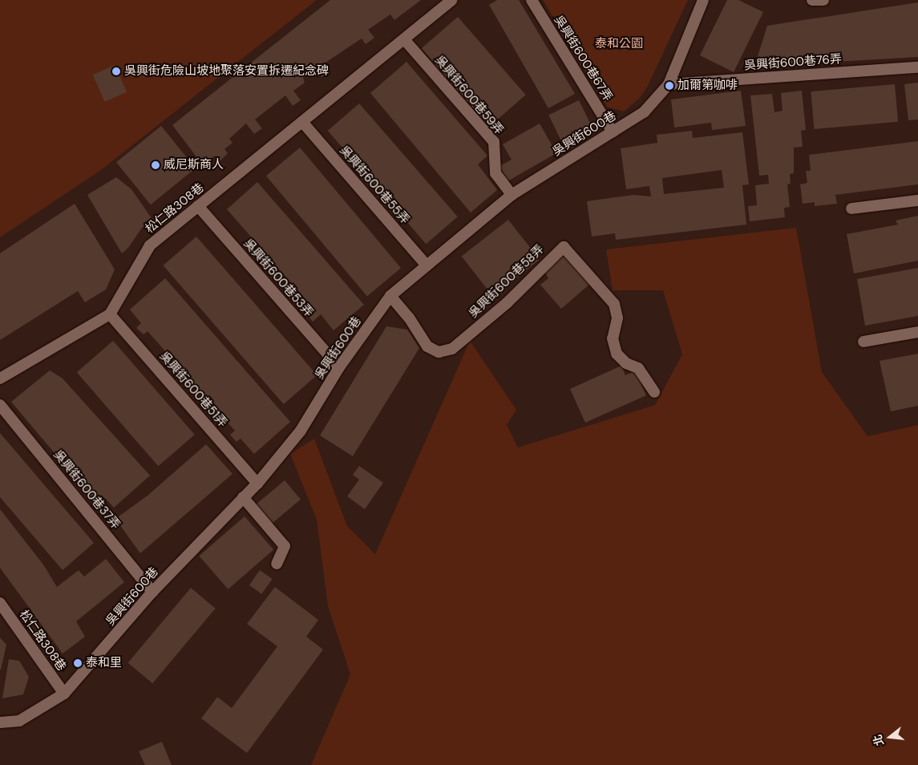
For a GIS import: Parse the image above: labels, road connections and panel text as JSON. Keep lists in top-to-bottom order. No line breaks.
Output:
{"streets":{"street":["吳興街600巷67弄","吳興街600巷76弄","吳興街600巷59弄","吳興街600巷","吳興街600巷55弄","松仁路308巷","吳興街600巷53弄","吳興街600巷58弄","吳興街600巷51弄","吳興街600巷37弄"]},"crossings":[["吳興街600巷67弄","吳興街600巷"],["吳興街600巷76弄","吳興街600巷"],["吳興街600巷59弄","吳興街600巷"],["吳興街600巷59弄","松仁路308巷"],["吳興街600巷","吳興街600巷55弄"],["吳興街600巷","松仁路308巷"],["吳興街600巷","吳興街600巷53弄"],["吳興街600巷","吳興街600巷58弄"],["吳興街600巷","吳興街600巷51弄"],["吳興街600巷","吳興街600巷37弄"],["吳興街600巷55弄","松仁路308巷"],["松仁路308巷","吳興街600巷53弄"],["松仁路308巷","吳興街600巷51弄"]],"parks":["泰和公園"],"places":["吳興街危險山坡地聚落安置拆遷紀念碑","加爾第咖啡","威尼斯商人","泰和里"],"north":"left"}
